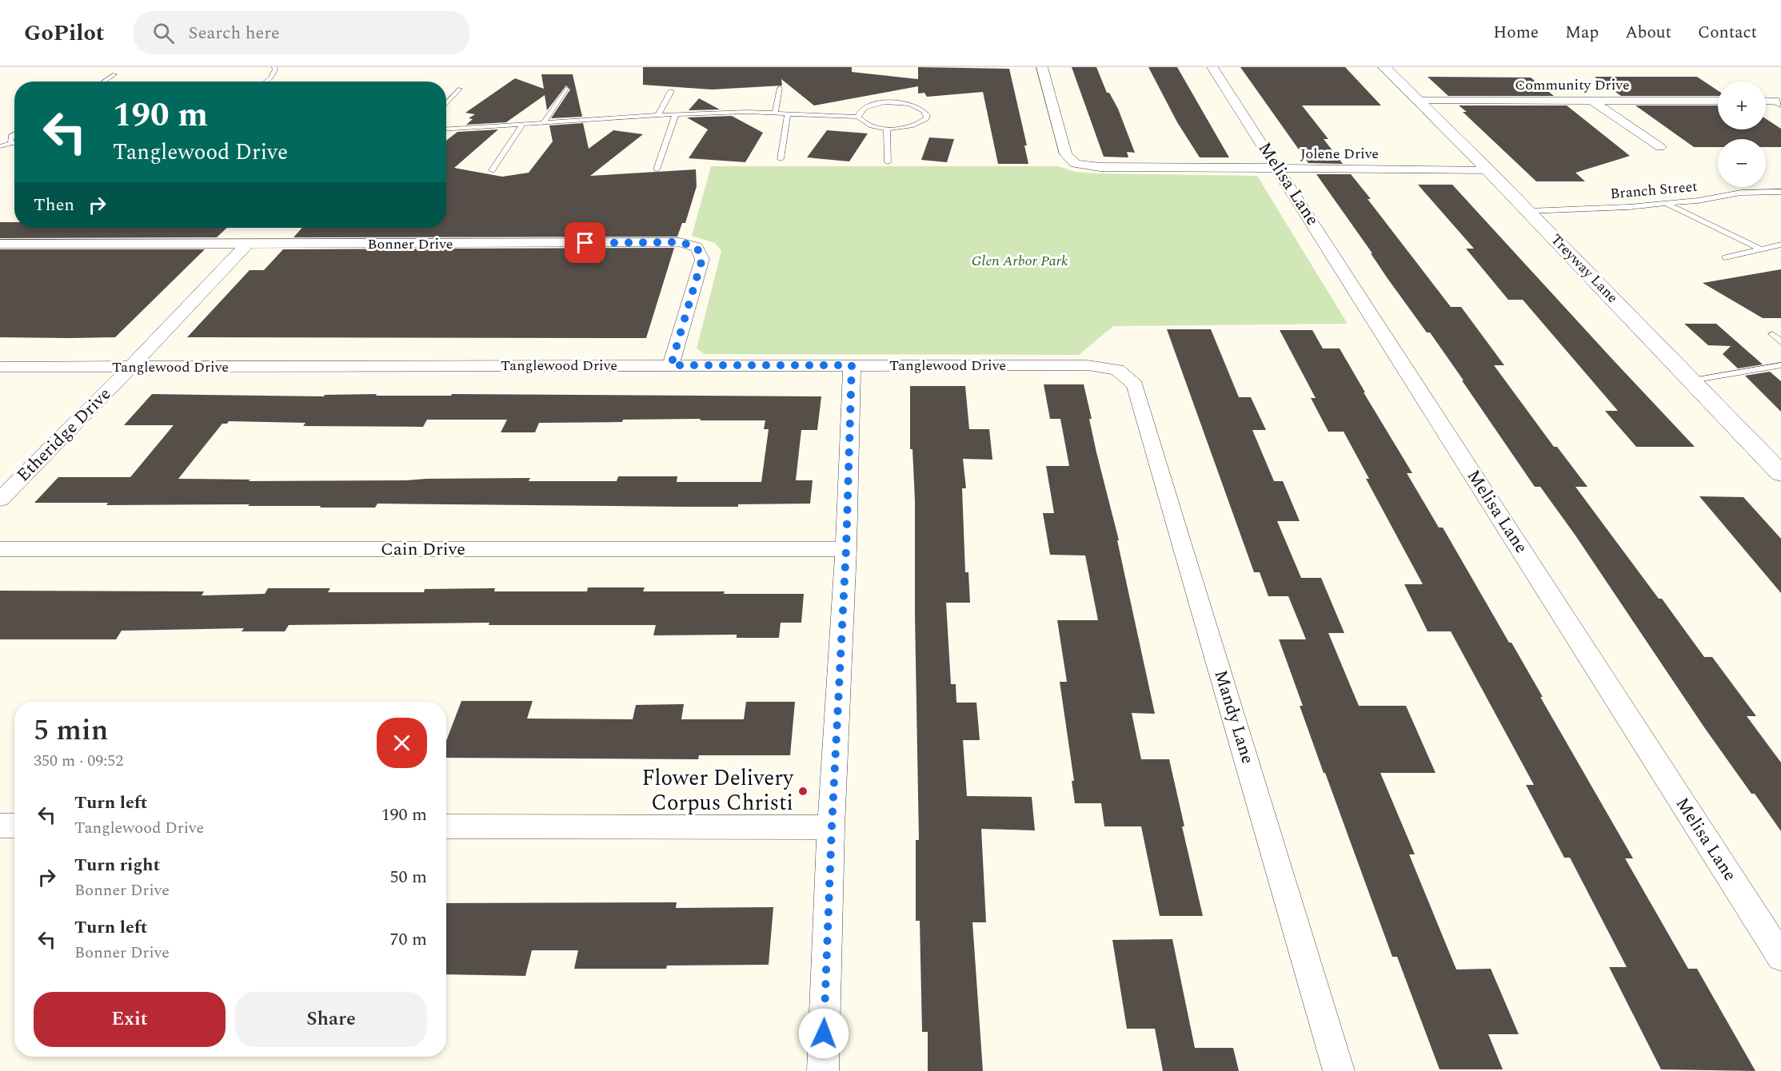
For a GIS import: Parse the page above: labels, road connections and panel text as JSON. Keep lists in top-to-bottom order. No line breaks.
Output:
{"streets":{"street":["Community Drive","Jolene Drive","Melisa Lane","Bonner Drive","Treyway Lane","Tanglewood Drive","Etheridge Drive","Cain Drive","Mandy Lane"],"lane":["Branch Street"]},"crossings":[["Community Drive","Treyway Lane"],["Jolene Drive","Melisa Lane"],["Jolene Drive","Treyway Lane"],["Branch Street","Treyway Lane"],["Bonner Drive","Tanglewood Drive"],["Bonner Drive","Etheridge Drive"],["Tanglewood Drive","Etheridge Drive"],["Tanglewood Drive","Mandy Lane"]],"parks":["Glen Arbor Park"],"places":["Flower Delivery Corpus Christi"],"page":{"header":"GoPilot","search":"Search here","nav":["Home","Map","About","Contact"],"map_buttons":["+","−"],"turn":["190 m","Tanglewood Drive"],"then":"Then","heading":["5 min","350 m · 09:52"],"list":[{"name":"Turn left","note":"Tanglewood Drive","value":"190 m"},{"name":"Turn right","note":"Bonner Drive","value":"50 m"},{"name":"Turn left","note":"Bonner Drive","value":"70 m"}],"buttons":["Exit","Share"]}}
